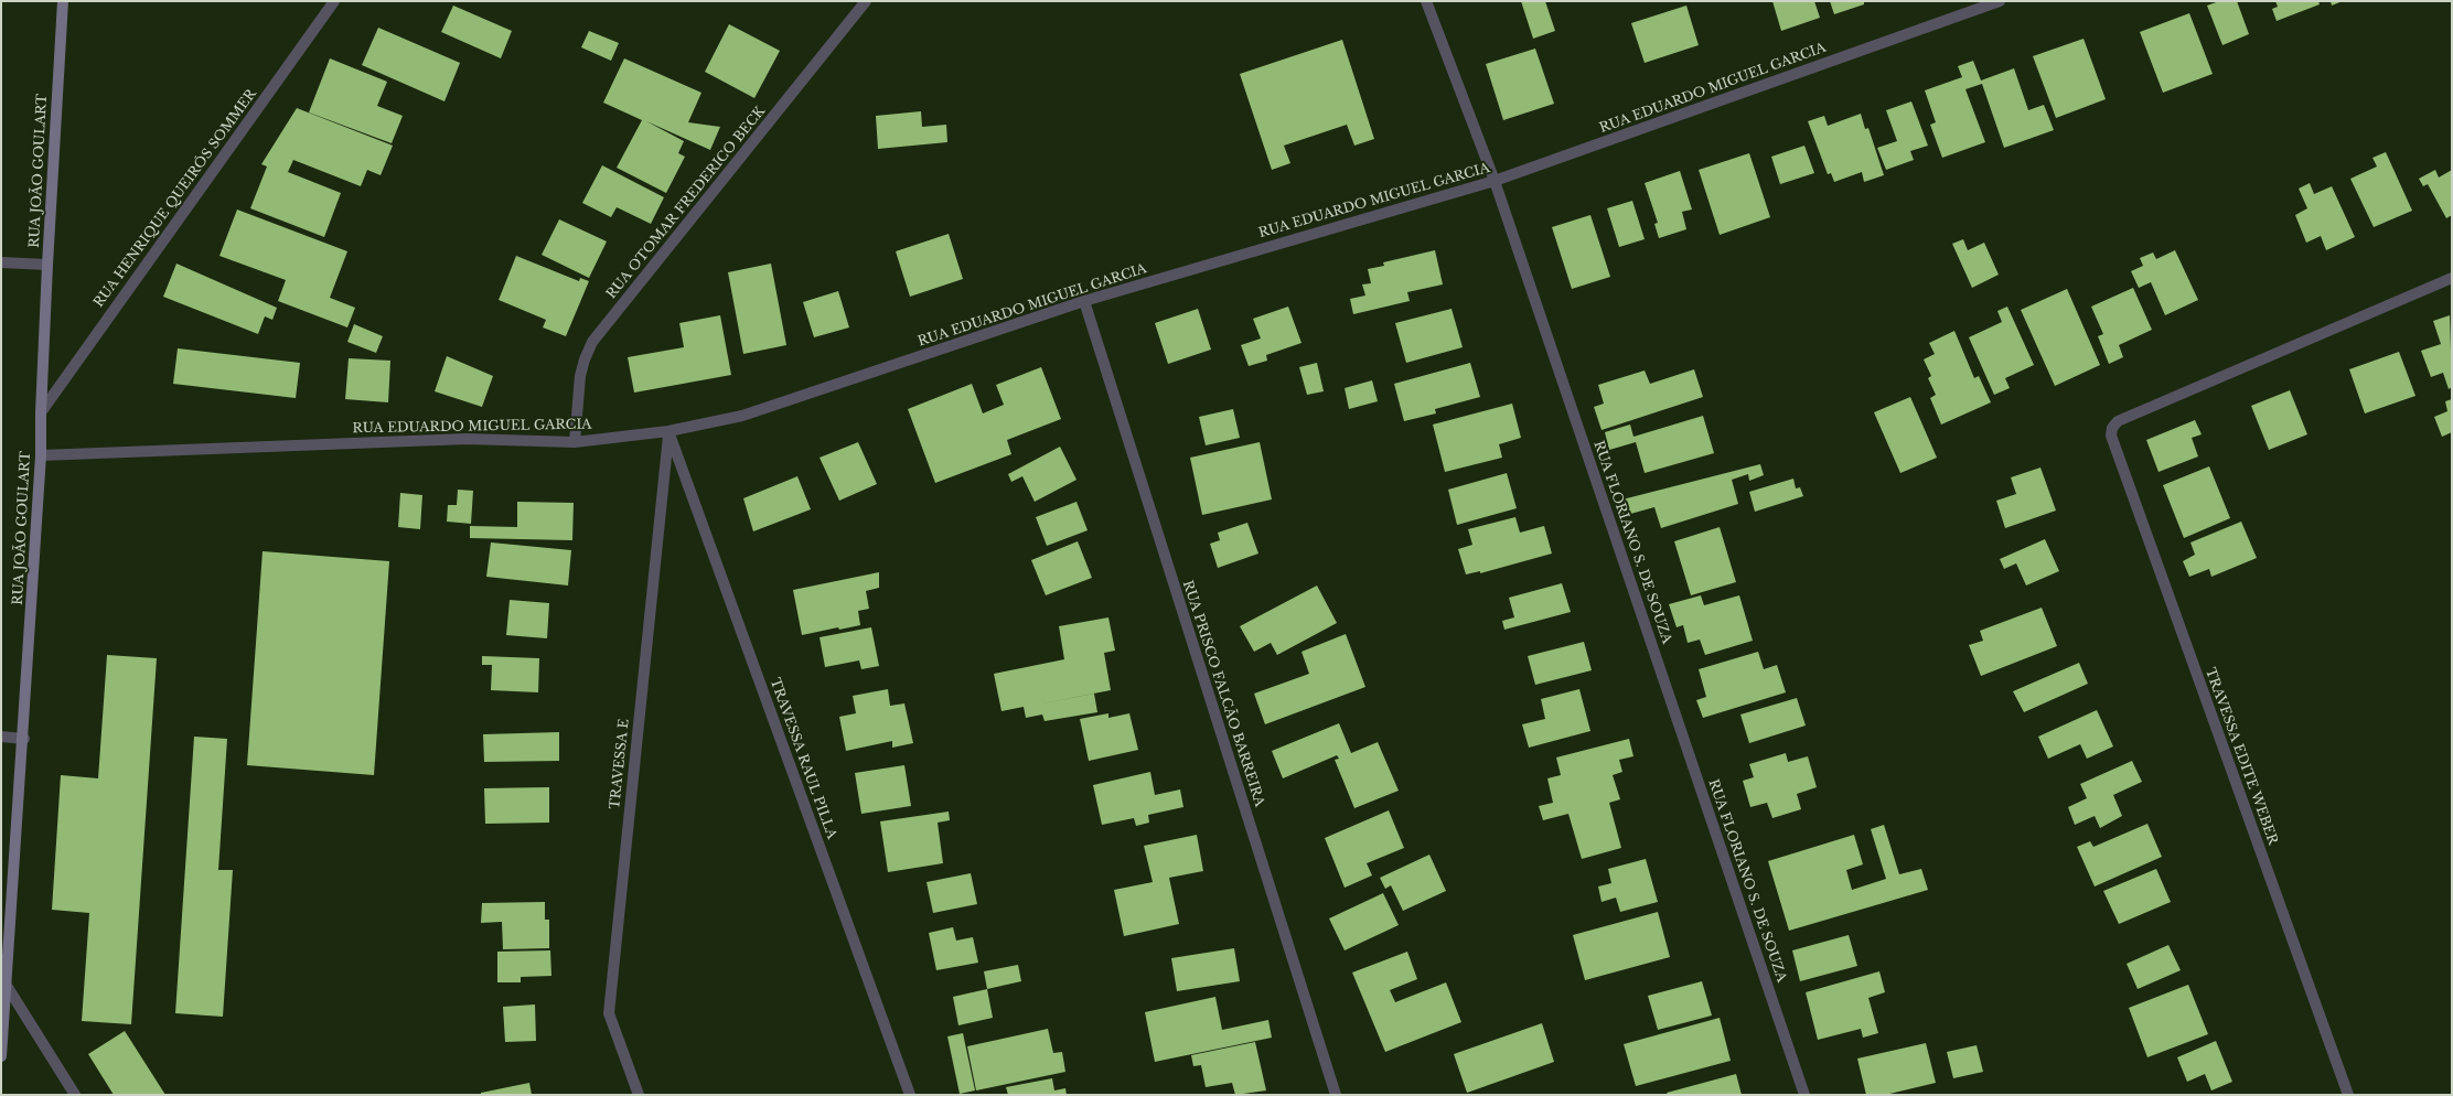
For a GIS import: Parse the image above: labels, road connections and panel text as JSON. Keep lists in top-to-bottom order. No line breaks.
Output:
{"streets":{"street":["RUA EDUARDO MIGUEL GARCIA","RUA JOÃO GOULART","RUA HENRIQUE QUEIRÓS SOMMER","RUA OTOMAR FREDERICO BECK","RUA FLORIANO S. DE SOUZA","RUA PRISCO FALCÃO BARREIRA","TRAVESSA EDITE WEBER","TRAVESSA RAUL PILLA","TRAVESSA E"]},"crossings":[["RUA EDUARDO MIGUEL GARCIA","RUA JOÃO GOULART"],["RUA EDUARDO MIGUEL GARCIA","RUA OTOMAR FREDERICO BECK"],["RUA EDUARDO MIGUEL GARCIA","RUA FLORIANO S. DE SOUZA"],["RUA EDUARDO MIGUEL GARCIA","RUA PRISCO FALCÃO BARREIRA"],["RUA EDUARDO MIGUEL GARCIA","TRAVESSA RAUL PILLA"],["RUA EDUARDO MIGUEL GARCIA","TRAVESSA E"],["RUA JOÃO GOULART","RUA HENRIQUE QUEIRÓS SOMMER"],["TRAVESSA RAUL PILLA","TRAVESSA E"]]}
